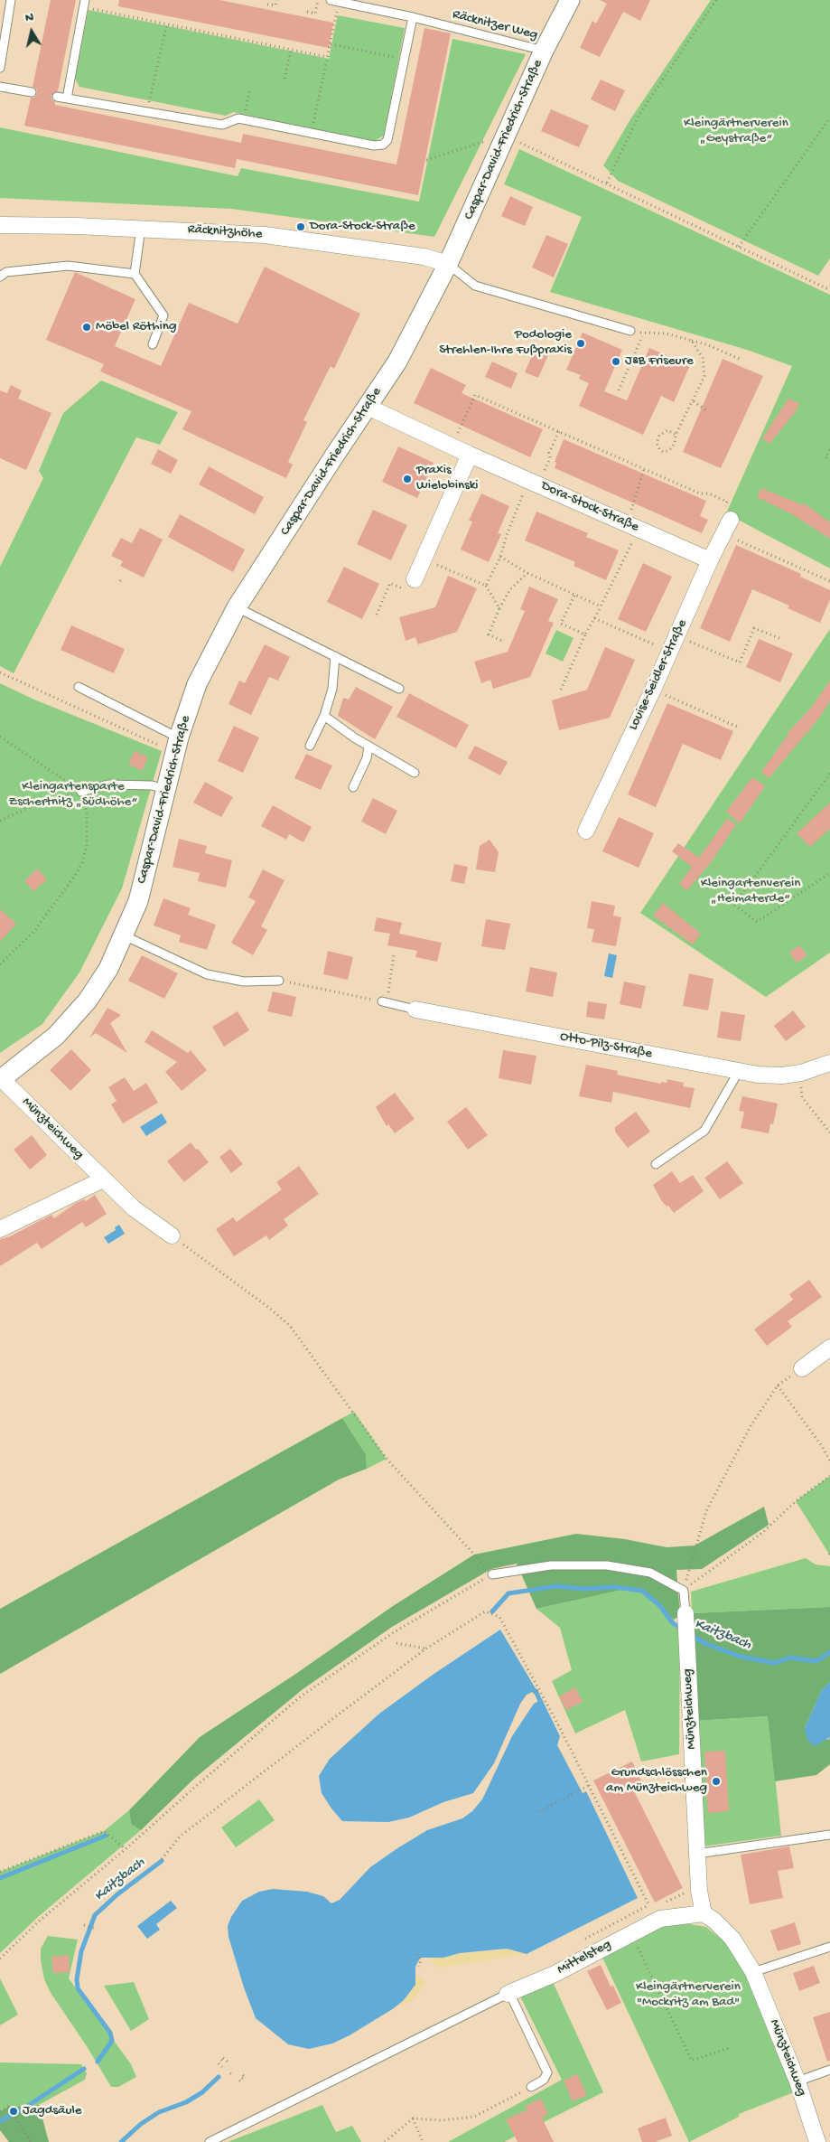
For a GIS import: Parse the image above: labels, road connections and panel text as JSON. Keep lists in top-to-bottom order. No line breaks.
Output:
{"streets":{"street":["Caspar-David-Friedrich-Straße","Räcknitzhöhe","Dora-Stock-Straße","Louise-Seidler-Straße","Otto-Pilz-Straße","Münzteichweg","Mittelsteg"],"lane":["Räcknitzer Weg"]},"crossings":[["Räcknitzer Weg","Caspar-David-Friedrich-Straße"],["Caspar-David-Friedrich-Straße","Räcknitzhöhe"],["Caspar-David-Friedrich-Straße","Dora-Stock-Straße"],["Caspar-David-Friedrich-Straße","Münzteichweg"],["Dora-Stock-Straße","Louise-Seidler-Straße"],["Münzteichweg","Mittelsteg"]],"water":["Kaitzbach"],"parks":["Kleingärtnerverein „Geystraße“","Kleingartensparte Zschertnitz „Südhöhe“","Kleingartenverein „Heimaterde“","Kleingärtnerverein \"Mockritz am Bad\""],"places":["Dora-Stock-Straße","Möbel Röthing","Podologie Strehlen-Ihre Fußpraxis","J&B Friseure","Praxis Wielobinski","Grundschlösschen am Münzteichweg","Jagdsäule"],"north":"top"}
